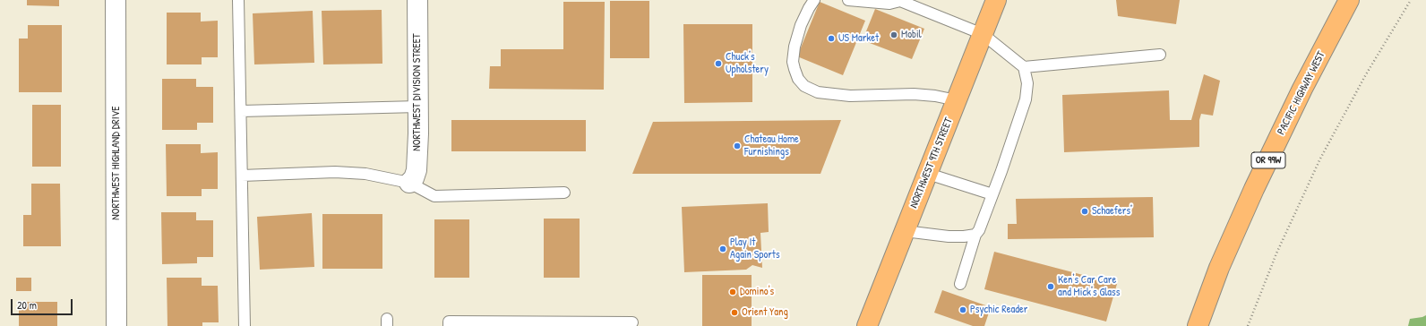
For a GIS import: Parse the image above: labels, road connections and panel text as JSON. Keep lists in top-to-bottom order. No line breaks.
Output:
{"streets":{"main road":["PACIFIC HIGHWAY WEST","OR 99W","NORTHWEST 9TH STREET"],"street":["NORTHWEST DIVISION STREET","NORTHWEST HIGHLAND DRIVE"]},"places":["Mobil","US Market","Chuck's Upholstery","Chateau Home Furnishings","Schaefers'","Play It Again Sports","Ken's Car Care and Mick's Glass","Domino's","Psychic Reader","Orient Yang"],"scale_bar":"20 m"}
